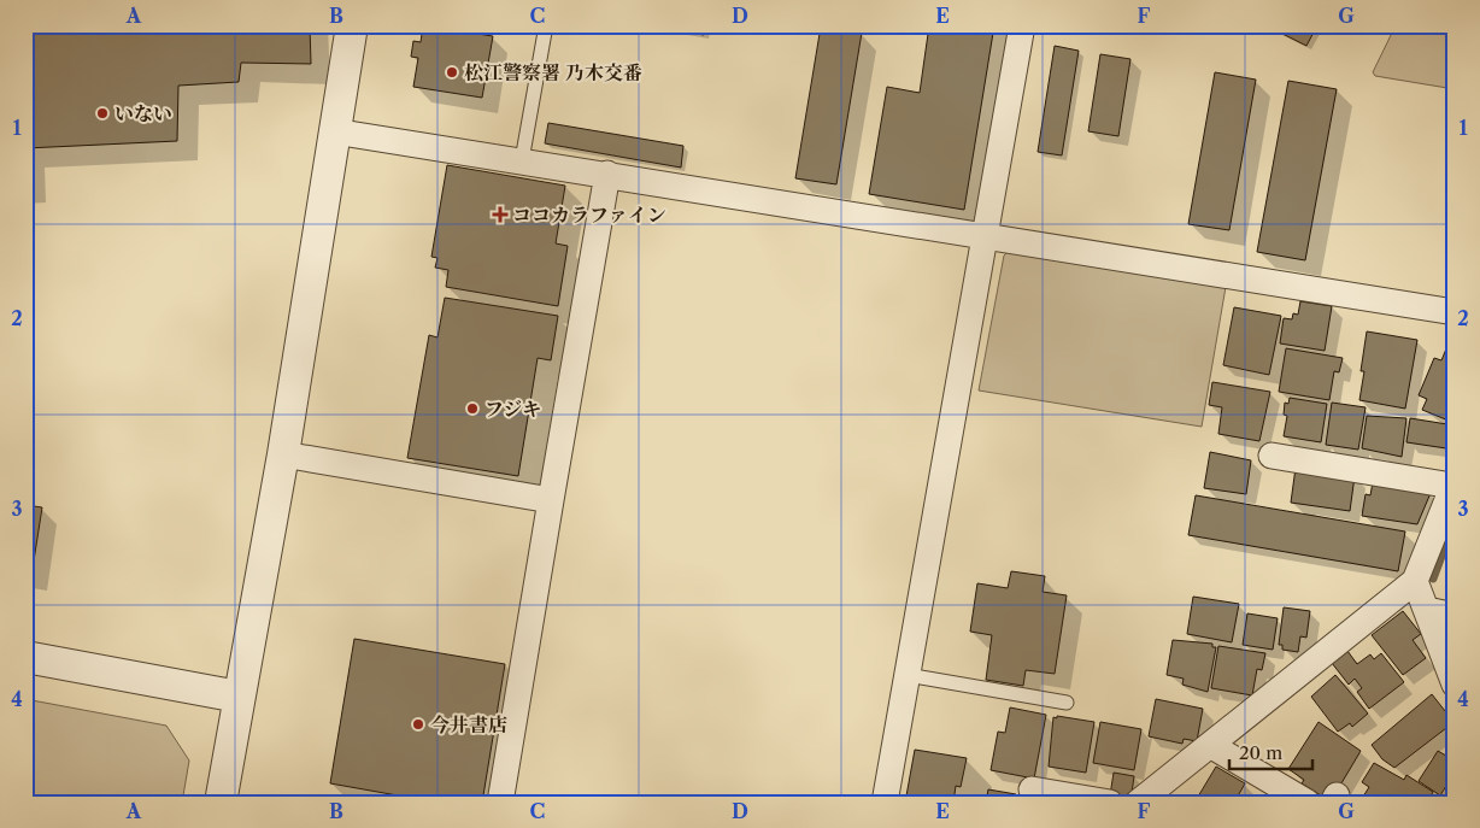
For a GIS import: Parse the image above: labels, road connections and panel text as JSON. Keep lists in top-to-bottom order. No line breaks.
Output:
{"places":{"other":["松江警察署 乃木交番","いない","フジキ","今井書店"],"health":["ココカラファイン"]},"scale_bar":"20 m","grid":{"columns":["A","B","C","D","E","F","G"],"rows":["1","2","3","4"]}}
